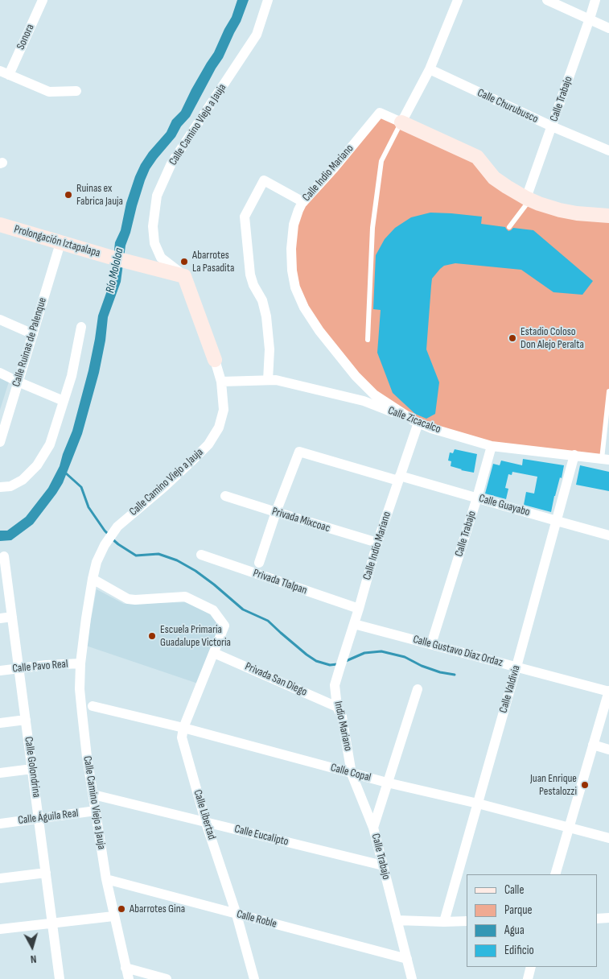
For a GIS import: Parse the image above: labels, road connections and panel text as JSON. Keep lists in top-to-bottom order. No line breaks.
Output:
{"streets":{"street":["Sonora","Calle Trabajo","Calle Churubusco","Calle Camino Viejo a Jauja","Calle Indio Mariano","Prolongación Iztapalapa","Calle Ruinas de Palenque","Calle Zicacalco","Calle Guayabo","Privada Mixcoac","Privada Tlalpan","Calle Gustavo Díaz Ordaz","Calle Pavo Real","Privada San Diego","Calle Valdivia","Indio Mariano","Calle Golondrina","Calle Copal","Calle Libertad","Calle Águila Real","Calle Eucalipto","Calle Roble"]},"crossings":[["Calle Trabajo","Calle Churubusco"],["Calle Trabajo","Calle Zicacalco"],["Calle Trabajo","Calle Guayabo"],["Calle Trabajo","Calle Gustavo Díaz Ordaz"],["Calle Trabajo","Indio Mariano"],["Calle Trabajo","Calle Copal"],["Calle Trabajo","Calle Eucalipto"],["Calle Trabajo","Calle Roble"],["Calle Camino Viejo a Jauja","Prolongación Iztapalapa"],["Calle Camino Viejo a Jauja","Calle Zicacalco"],["Calle Camino Viejo a Jauja","Calle Pavo Real"],["Calle Camino Viejo a Jauja","Calle Libertad"],["Calle Camino Viejo a Jauja","Calle Águila Real"],["Calle Camino Viejo a Jauja","Calle Eucalipto"],["Calle Camino Viejo a Jauja","Calle Roble"],["Calle Indio Mariano","Calle Zicacalco"],["Calle Indio Mariano","Calle Guayabo"],["Calle Indio Mariano","Privada Mixcoac"],["Calle Indio Mariano","Privada Tlalpan"],["Calle Indio Mariano","Calle Gustavo Díaz Ordaz"],["Calle Indio Mariano","Indio Mariano"],["Prolongación Iztapalapa","Calle Ruinas de Palenque"],["Calle Zicacalco","Calle Valdivia"],["Calle Guayabo","Privada Mixcoac"],["Calle Guayabo","Calle Valdivia"],["Calle Gustavo Díaz Ordaz","Calle Valdivia"],["Calle Pavo Real","Calle Golondrina"],["Privada San Diego","Indio Mariano"],["Privada San Diego","Calle Libertad"],["Calle Valdivia","Calle Copal"],["Indio Mariano","Calle Copal"],["Calle Golondrina","Calle Águila Real"],["Calle Copal","Calle Libertad"],["Calle Libertad","Calle Eucalipto"],["Calle Libertad","Calle Roble"]],"water":["Río Mololoa"],"places":["Ruinas ex Fabrica Jauja","Abarrotes La Pasadita","Estadio Coloso Don Alejo Peralta","Escuela Primaria Guadalupe Victoria","Juan Enrique Pestalozzi","Abarrotes Gina"],"legend":["Calle","Parque","Agua","Edificio"],"north":"bottom"}
